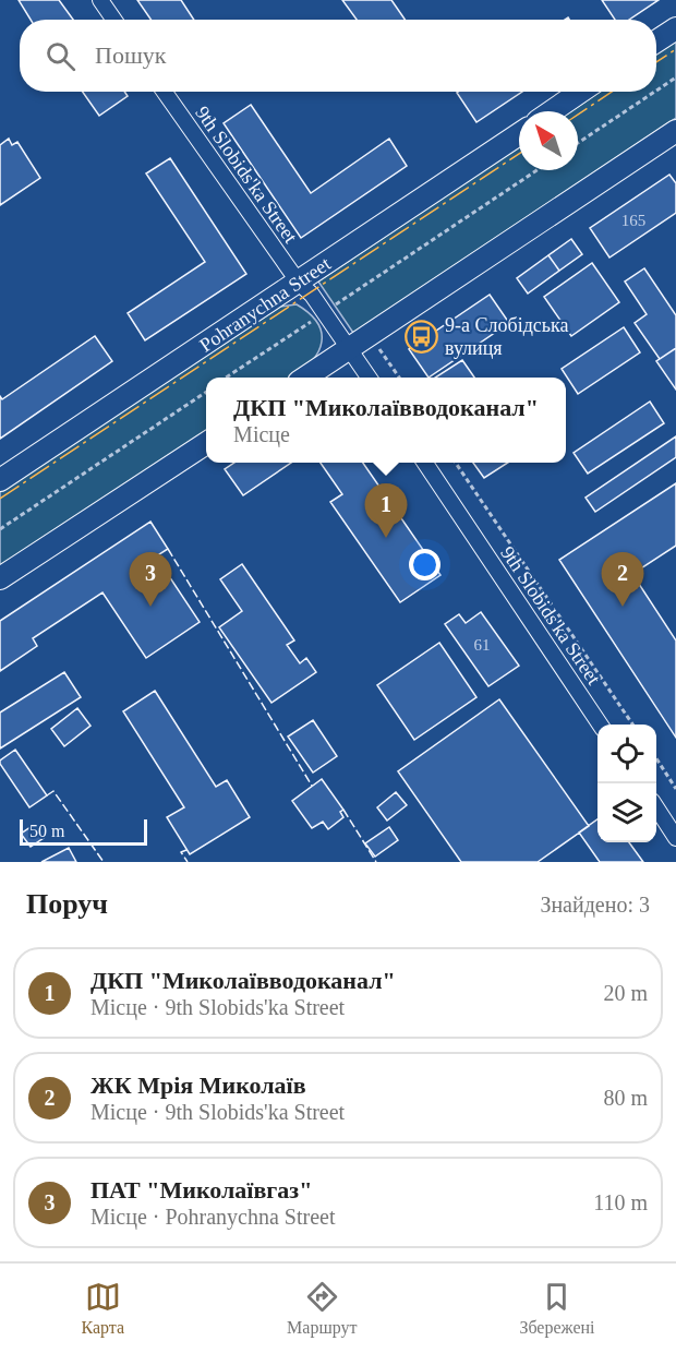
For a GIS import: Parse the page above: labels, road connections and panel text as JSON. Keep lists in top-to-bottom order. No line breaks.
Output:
{"streets":{"main road":["Pohranychna Street"],"street":["9th Slobids'ka Street"]},"crossings":[["9th Slobids'ka Street","Pohranychna Street"]],"places":{"bus stop":["9-а Слобідська вулиця"]},"house_numbers":["165","61"],"scale_bar":"50 m","north":"top left","page":{"search":"Пошук","popup":["ДКП \"Миколаївводоканал\"","Місце"],"pins":["1","2","3"],"scale":"50 m","heading":["Поруч","Знайдено: 3"],"list":[{"mark":"1","name":"ДКП \"Миколаївводоканал\"","note":"Місце · 9th Slobids'ka Street","value":"20 m"},{"mark":"2","name":"ЖК Мрія Миколаїв","note":"Місце · 9th Slobids'ka Street","value":"80 m"},{"mark":"3","name":"ПАТ \"Миколаївгаз\"","note":"Місце · Pohranychna Street","value":"110 m"}],"nav":["Карта","Маршрут","Збережені"]}}
